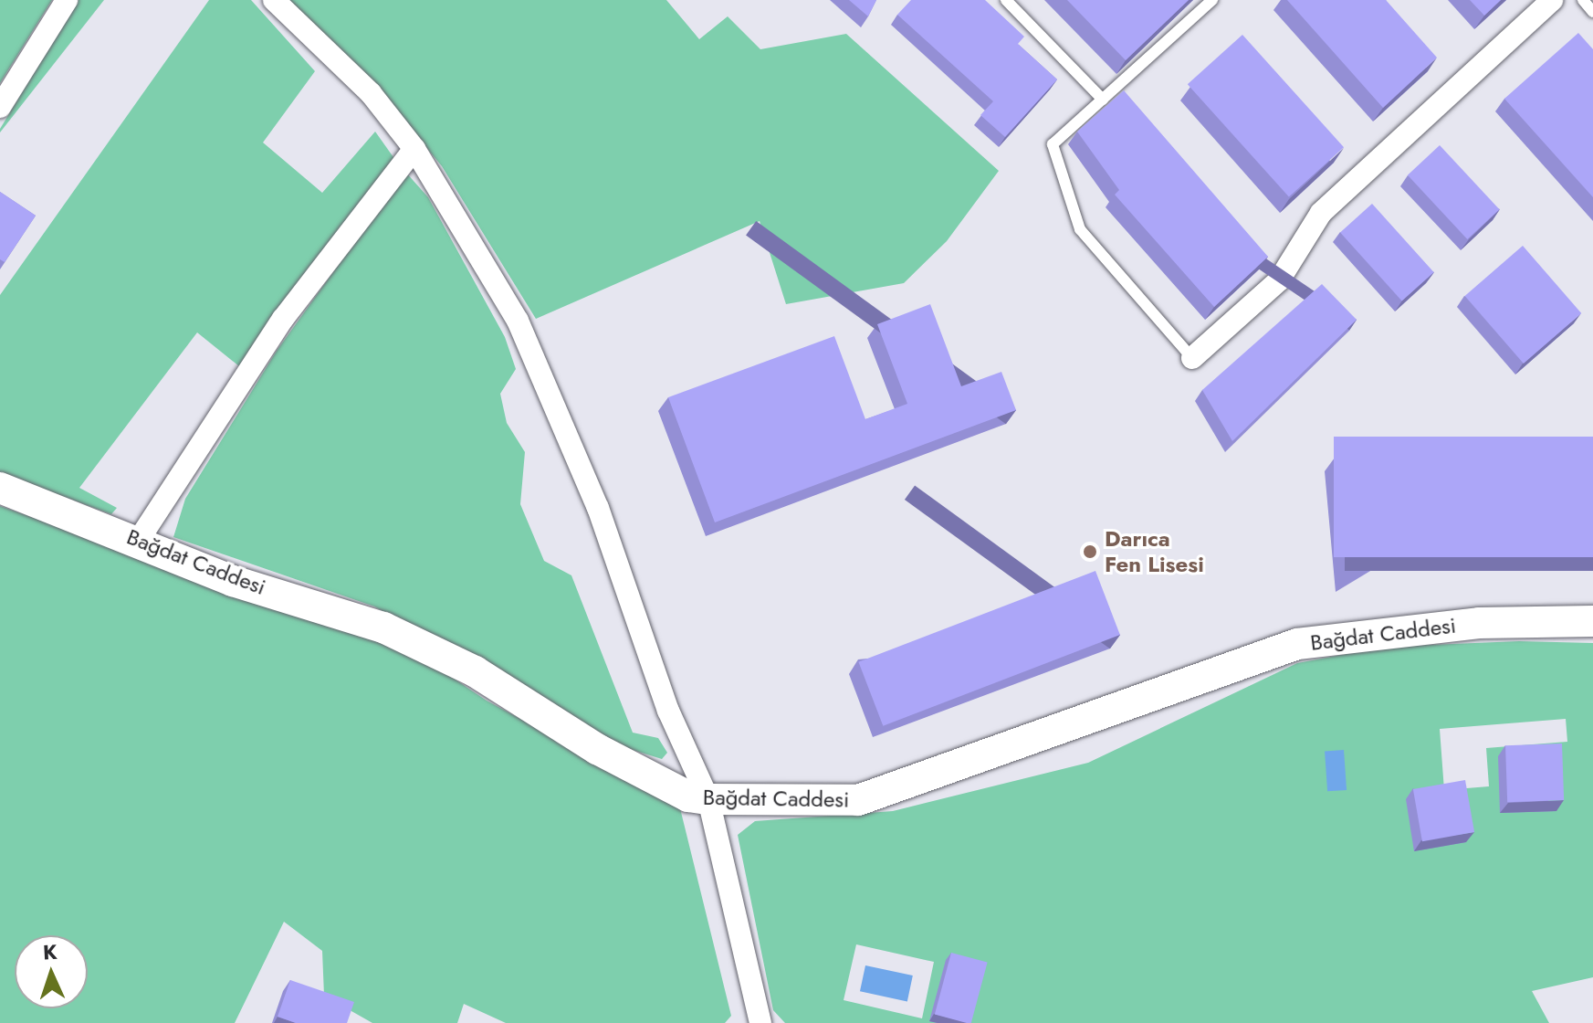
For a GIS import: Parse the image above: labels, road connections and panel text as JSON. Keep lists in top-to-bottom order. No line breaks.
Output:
{"streets":{"street":["Bağdat Caddesi"]},"places":["Darıca Fen Lisesi"],"north":"top"}
